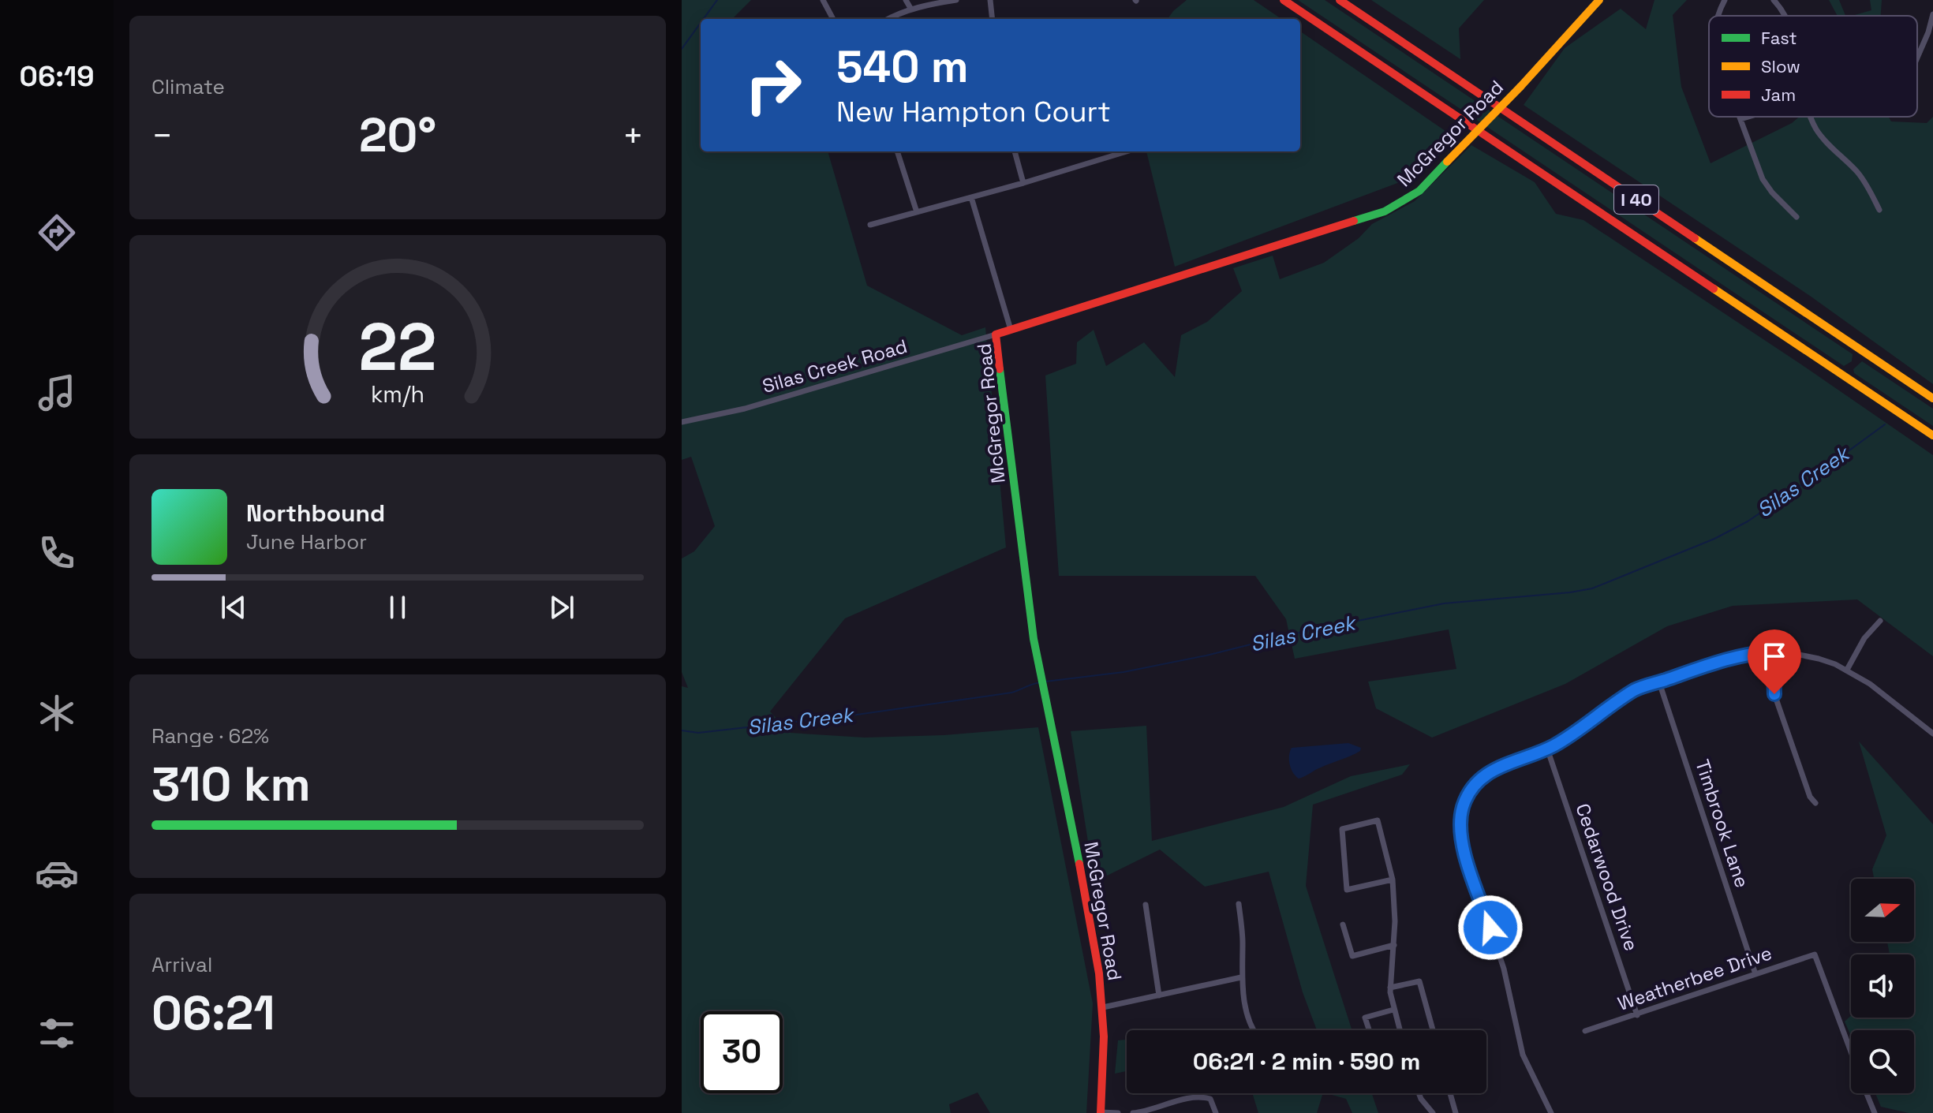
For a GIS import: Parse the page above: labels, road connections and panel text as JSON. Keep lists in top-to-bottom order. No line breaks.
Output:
{"streets":{"main road":["McGregor Road","I 40"],"street":["Silas Creek Road","Timbrook Lane","Cedarwood Drive","Weatherbee Drive"]},"crossings":[["McGregor Road","Silas Creek Road"],["Timbrook Lane","Weatherbee Drive"],["Cedarwood Drive","Weatherbee Drive"]],"water":["Silas Creek"],"legend":["Fast","Slow","Jam"],"north":"right","page":{"tabs":"06:19","tile":["Climate",["Range · 62%","310 km"],["Arrival","06:21"]],"turn":["540 m","New Hampton Court"],"heat":["−","20°","+"],"song":["Northbound","June Harbor"],"limit":"30","trip":"06:21 · 2 min · 590 m","gauge":["22","km/h"]}}
